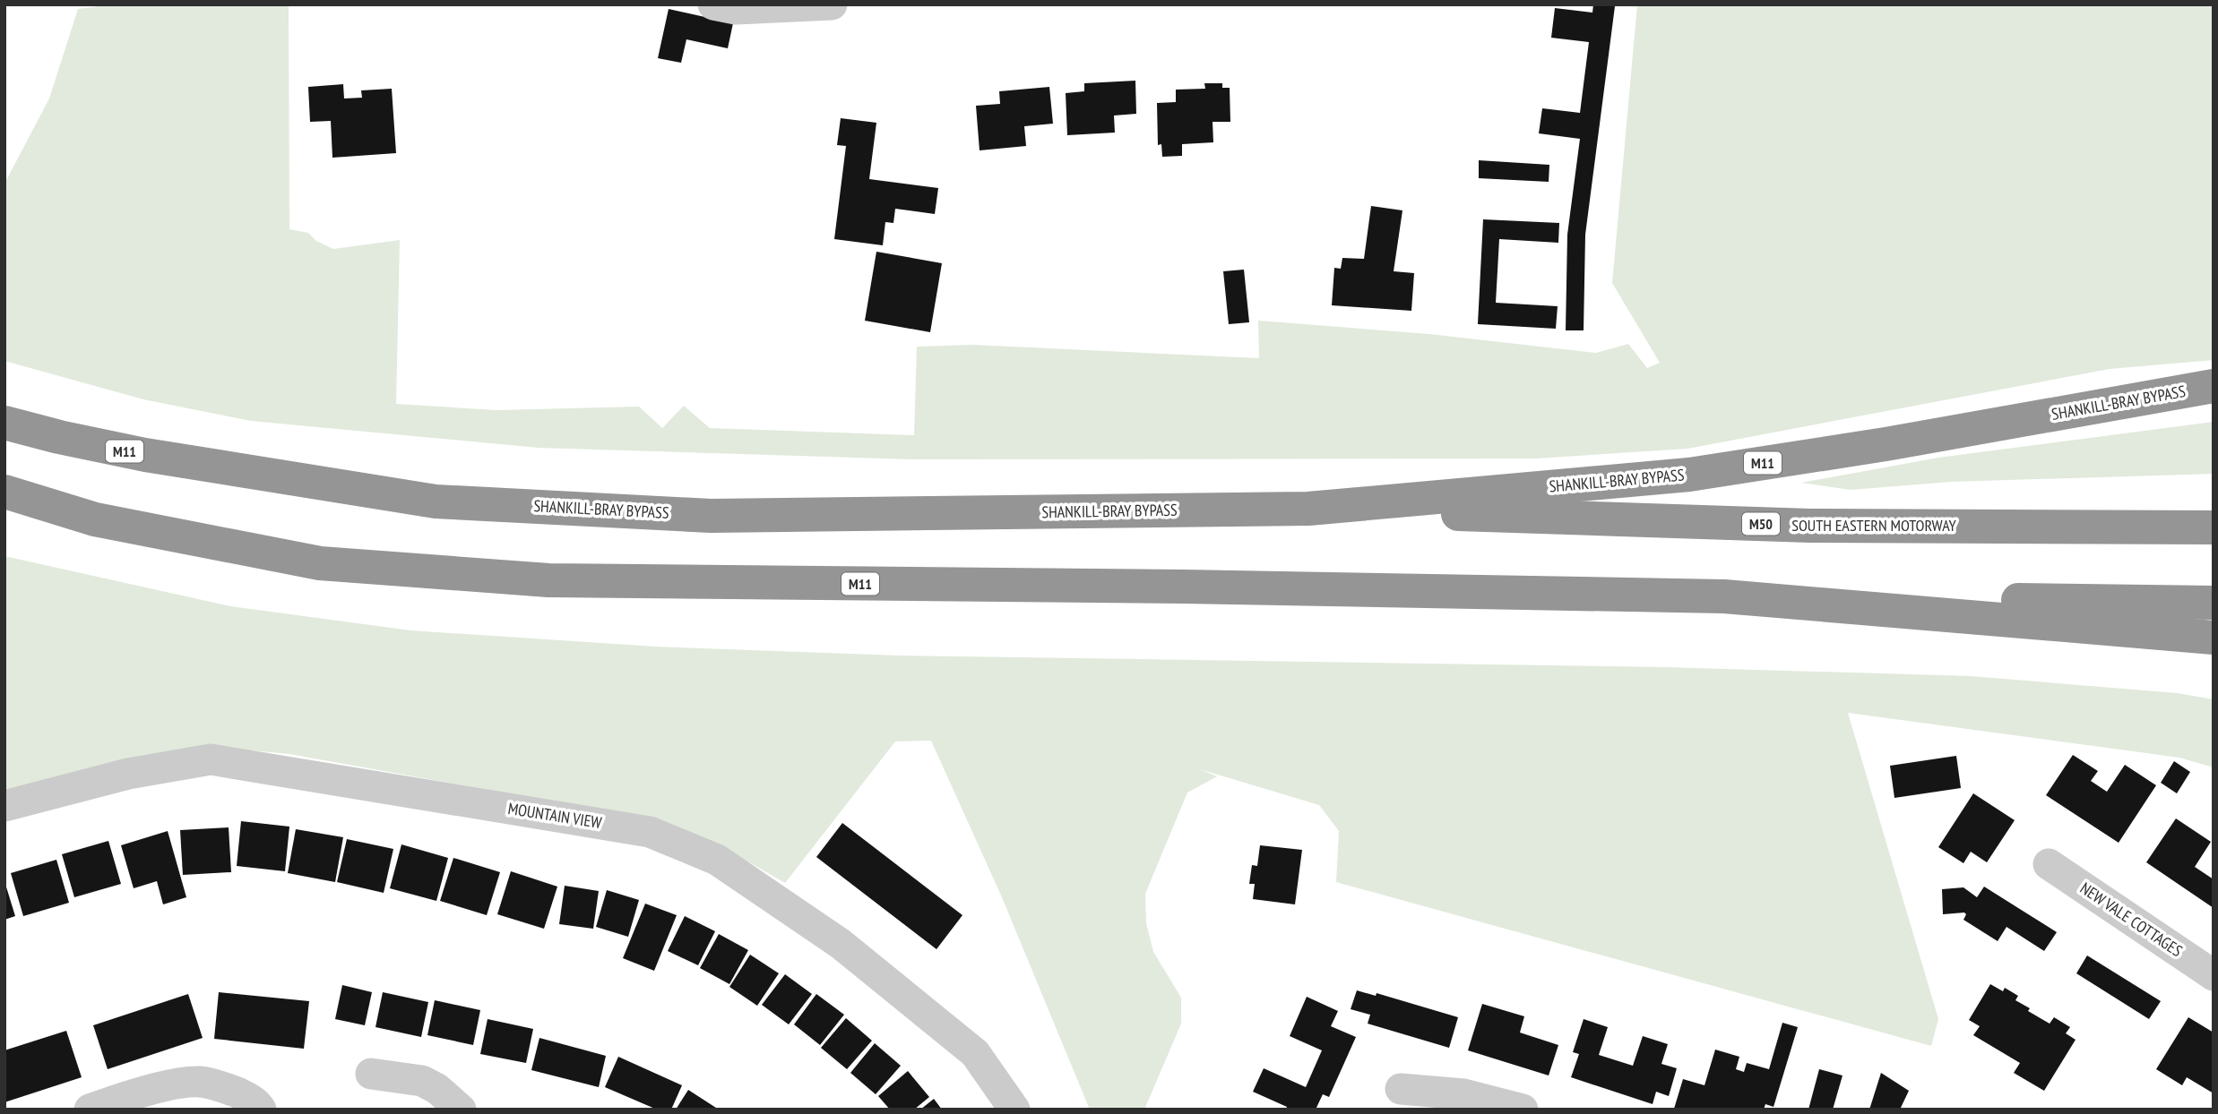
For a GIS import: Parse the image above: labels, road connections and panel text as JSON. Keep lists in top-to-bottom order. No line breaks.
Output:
{"streets":{"highway":["SHANKILL-BRAY BYPASS","M11","M50","SOUTH EASTERN MOTORWAY"],"street":["MOUNTAIN VIEW","NEW VALE COTTAGES"]},"crossings":[["SHANKILL-BRAY BYPASS","SOUTH EASTERN MOTORWAY"]]}
